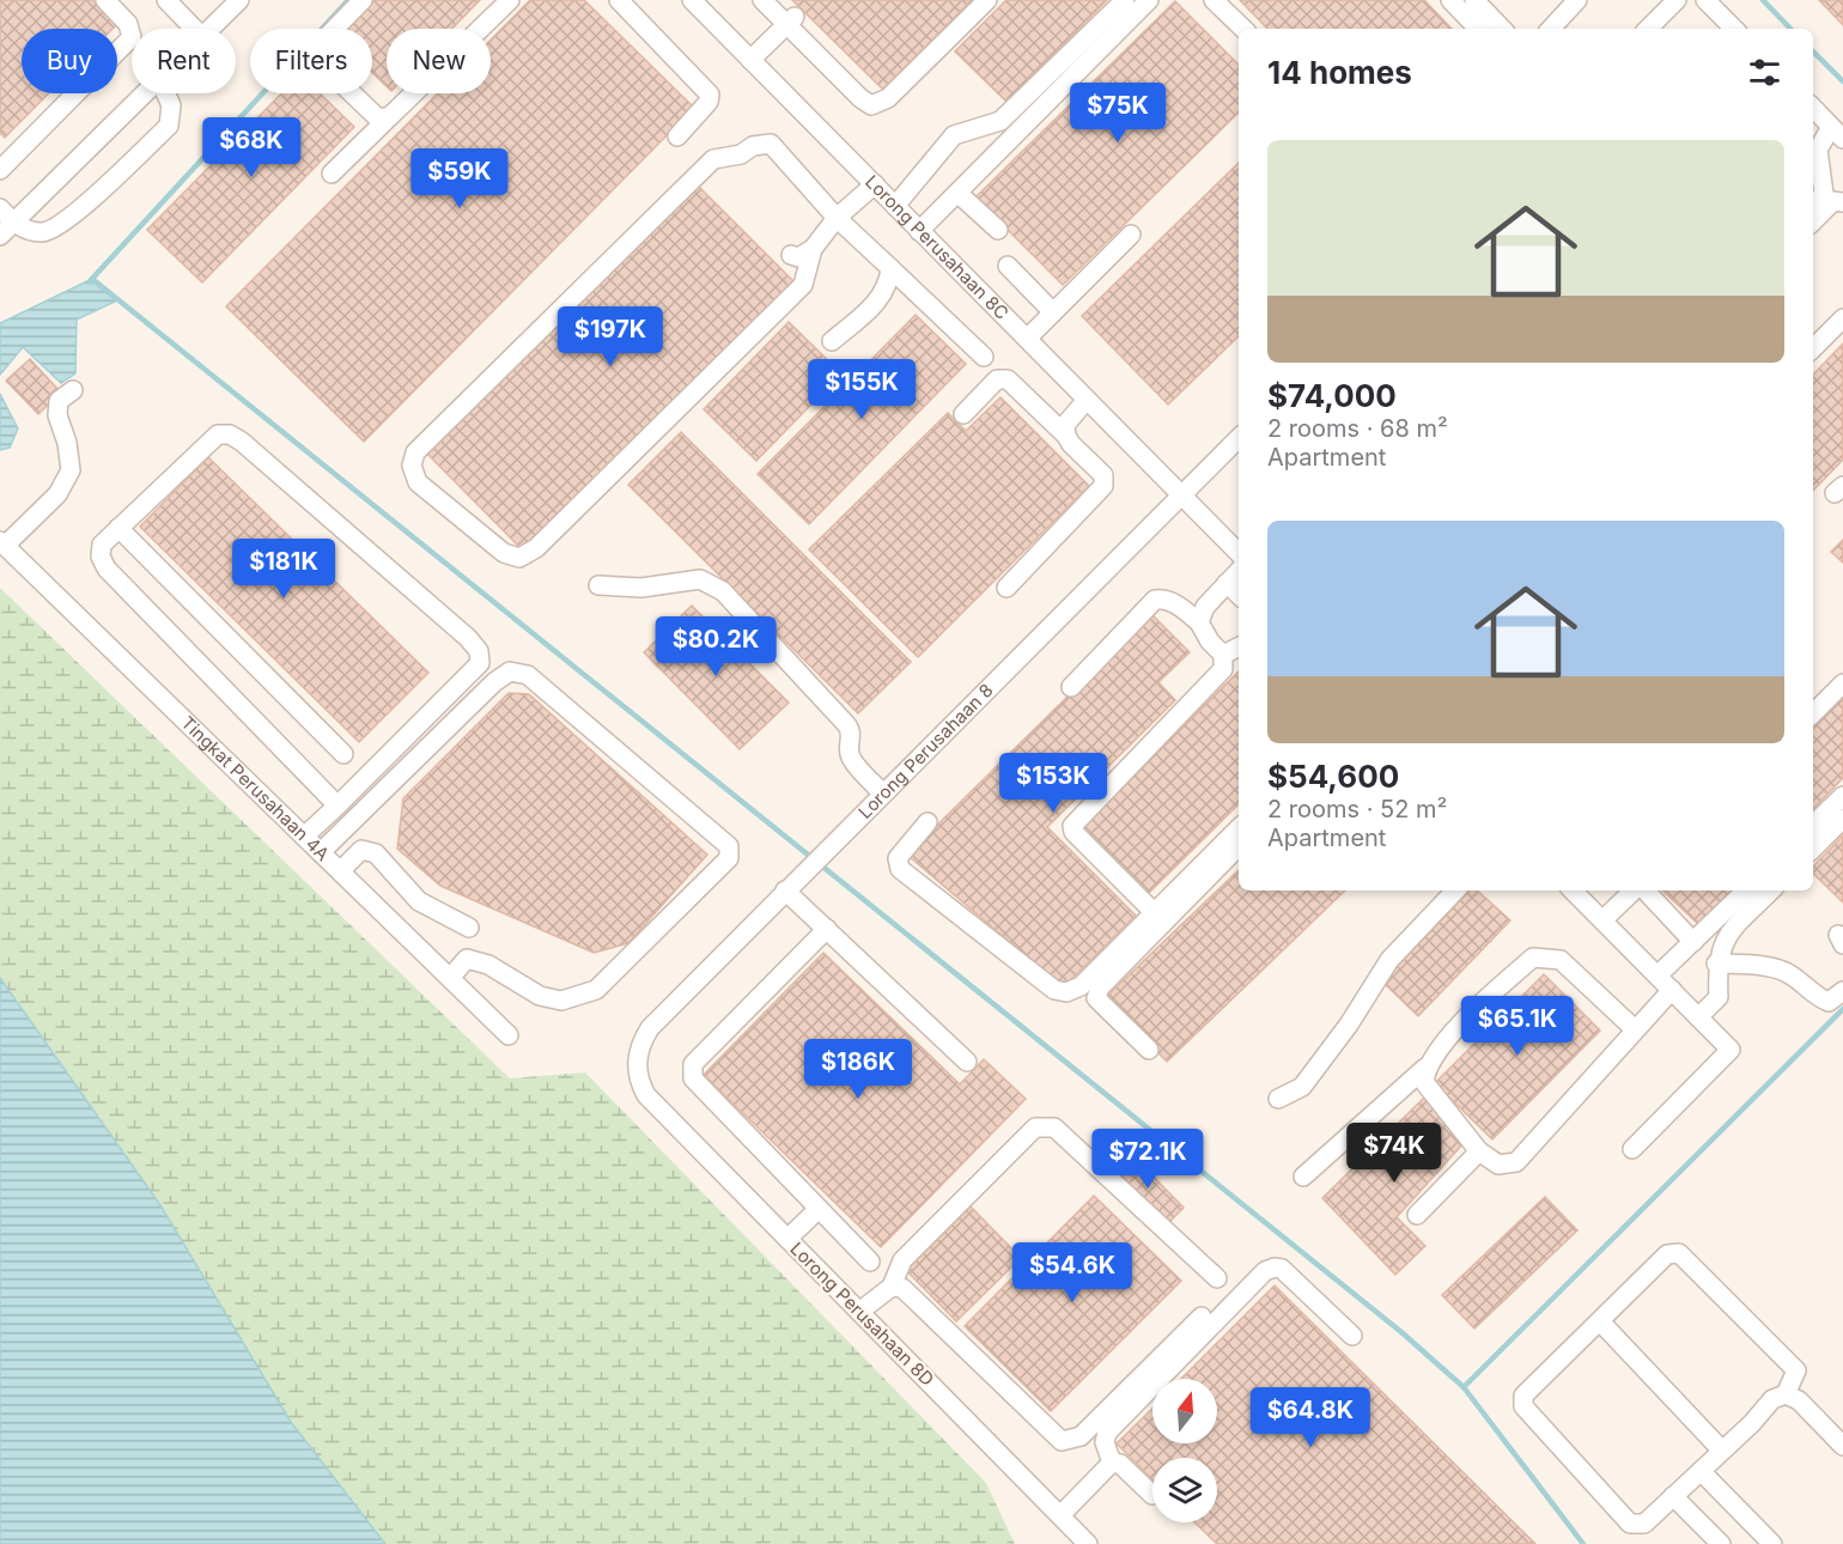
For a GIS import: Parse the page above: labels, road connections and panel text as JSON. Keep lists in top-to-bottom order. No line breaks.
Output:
{"streets":{"street":["Lorong Perusahaan 8C","Lorong Perusahaan 8","Tingkat Perusahaan 4A","Lorong Perusahaan 8D"]},"crossings":[["Lorong Perusahaan 8C","Lorong Perusahaan 8"],["Lorong Perusahaan 8","Lorong Perusahaan 8D"]],"north":"top","page":{"chip":["Buy","Rent","Filters","New"],"heading":"14 homes","price":["$75K","$68K","$59K","$197K","$155K","$181K","$80.2K","$153K","$65.1K","$186K","$74K","$72.1K","$54.6K","$64.8K"],"list":[{"name":"$74,000","note":"2 rooms · 68 m² · Apartment"},{"name":"$54,600","note":"2 rooms · 52 m² · Apartment"}]}}
